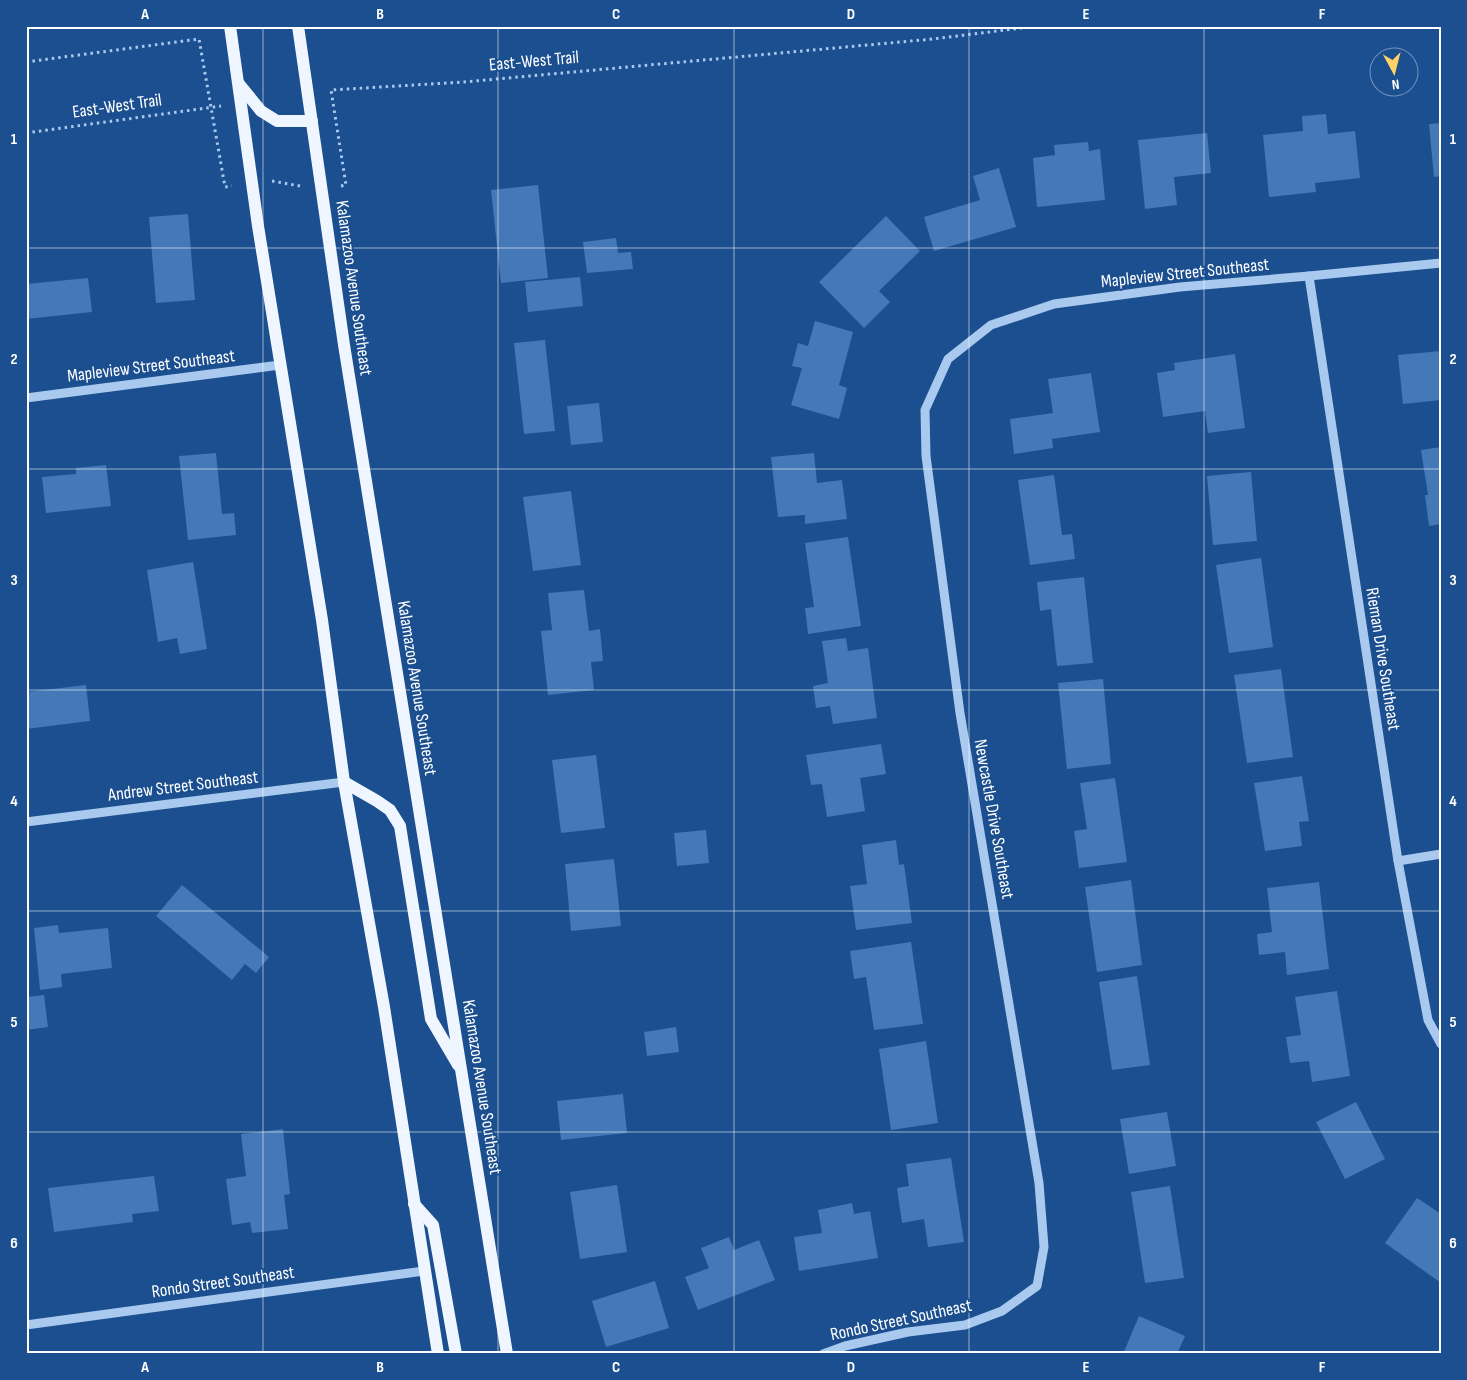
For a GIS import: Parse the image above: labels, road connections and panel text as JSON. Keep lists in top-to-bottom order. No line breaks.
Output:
{"streets":{"main road":["Kalamazoo Avenue Southeast"],"street":["Mapleview Street Southeast","Rieman Drive Southeast","Andrew Street Southeast","Newcastle Drive Southeast","Rondo Street Southeast"],"path":["East-West Trail"]},"crossings":[["East-West Trail","Kalamazoo Avenue Southeast"],["Mapleview Street Southeast","Rieman Drive Southeast"],["Mapleview Street Southeast","Newcastle Drive Southeast"],["Newcastle Drive Southeast","Rondo Street Southeast"]],"north":"bottom","grid":{"columns":["A","B","C","D","E","F"],"rows":["1","2","3","4","5","6"]}}
